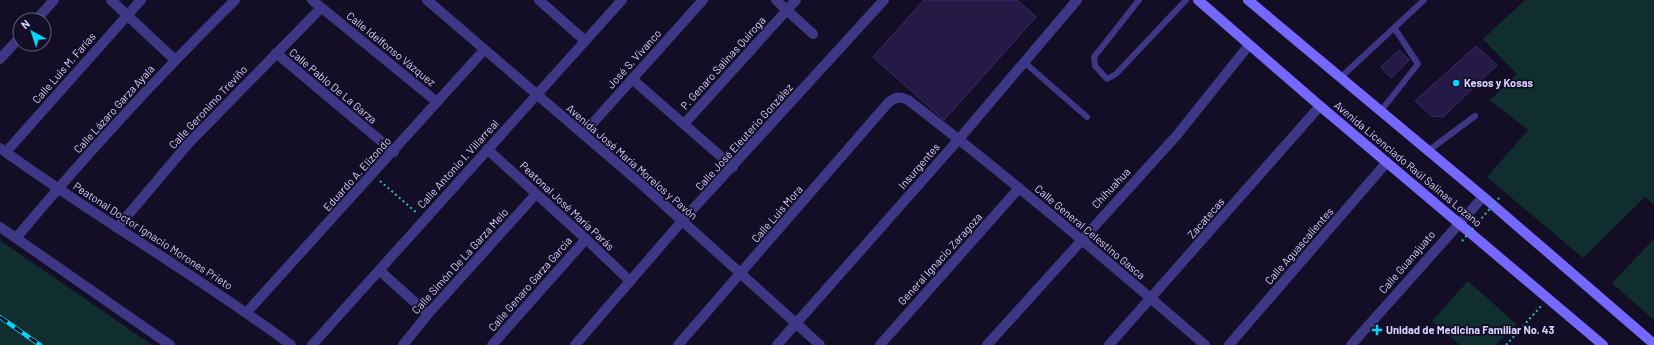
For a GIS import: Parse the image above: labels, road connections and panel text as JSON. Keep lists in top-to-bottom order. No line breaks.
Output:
{"streets":{"main road":["Avenida Licenciado Raúl Salinas Lozano"],"street":["Calle Idelfonso Vázquez","José S. Vivanco","P. Genaro Salinas Quiroga","Calle Luis M. Farías","Calle Pablo De La Garza","Calle Geronimo Treviño","Calle Lázaro Garza Ayala","Calle José Eleuterio González","Avenida José María Morelos y Pavón","Calle Antonio I. Villarreal","Insurgentes","Eduardo A. Elizondo","Chihuahua","Peatonal José María Parás","Calle Luis Mora","Zacatecas","Calle General Celestino Gasca","Peatonal Doctor Ignacio Morones Prieto","Calle Aguascalientes","General Ignacio Zaragoza","Calle Simón De La Garza Melo","Calle Guanajuato","Calle Genaro Garza García"]},"crossings":[["Calle Idelfonso Vázquez","Calle Geronimo Treviño"],["Calle Idelfonso Vázquez","Eduardo A. Elizondo"],["José S. Vivanco","Avenida José María Morelos y Pavón"],["Calle Luis M. Farías","Peatonal Doctor Ignacio Morones Prieto"],["Calle Pablo De La Garza","Calle Geronimo Treviño"],["Calle Pablo De La Garza","Eduardo A. Elizondo"],["Calle Geronimo Treviño","Peatonal Doctor Ignacio Morones Prieto"],["Calle Lázaro Garza Ayala","Peatonal Doctor Ignacio Morones Prieto"],["Calle José Eleuterio González","Avenida José María Morelos y Pavón"],["Calle José Eleuterio González","Peatonal José María Parás"],["Avenida José María Morelos y Pavón","Calle Antonio I. Villarreal"],["Avenida José María Morelos y Pavón","Insurgentes"],["Avenida José María Morelos y Pavón","Eduardo A. Elizondo"],["Avenida José María Morelos y Pavón","Calle Luis Mora"],["Calle Antonio I. Villarreal","Peatonal José María Parás"],["Avenida Licenciado Raúl Salinas Lozano","Chihuahua"],["Avenida Licenciado Raúl Salinas Lozano","Zacatecas"],["Avenida Licenciado Raúl Salinas Lozano","Calle Aguascalientes"],["Avenida Licenciado Raúl Salinas Lozano","Calle Guanajuato"],["Insurgentes","Calle General Celestino Gasca"],["Eduardo A. Elizondo","Peatonal Doctor Ignacio Morones Prieto"],["Chihuahua","Calle General Celestino Gasca"],["Peatonal José María Parás","Calle Simón De La Garza Melo"],["Peatonal José María Parás","Calle Genaro Garza García"],["Calle Luis Mora","Calle General Celestino Gasca"],["Zacatecas","Calle General Celestino Gasca"],["Calle General Celestino Gasca","General Ignacio Zaragoza"]],"places":{"other":["Kesos y Kosas"],"health":["Unidad de Medicina Familiar No. 43"]},"north":"top left"}
